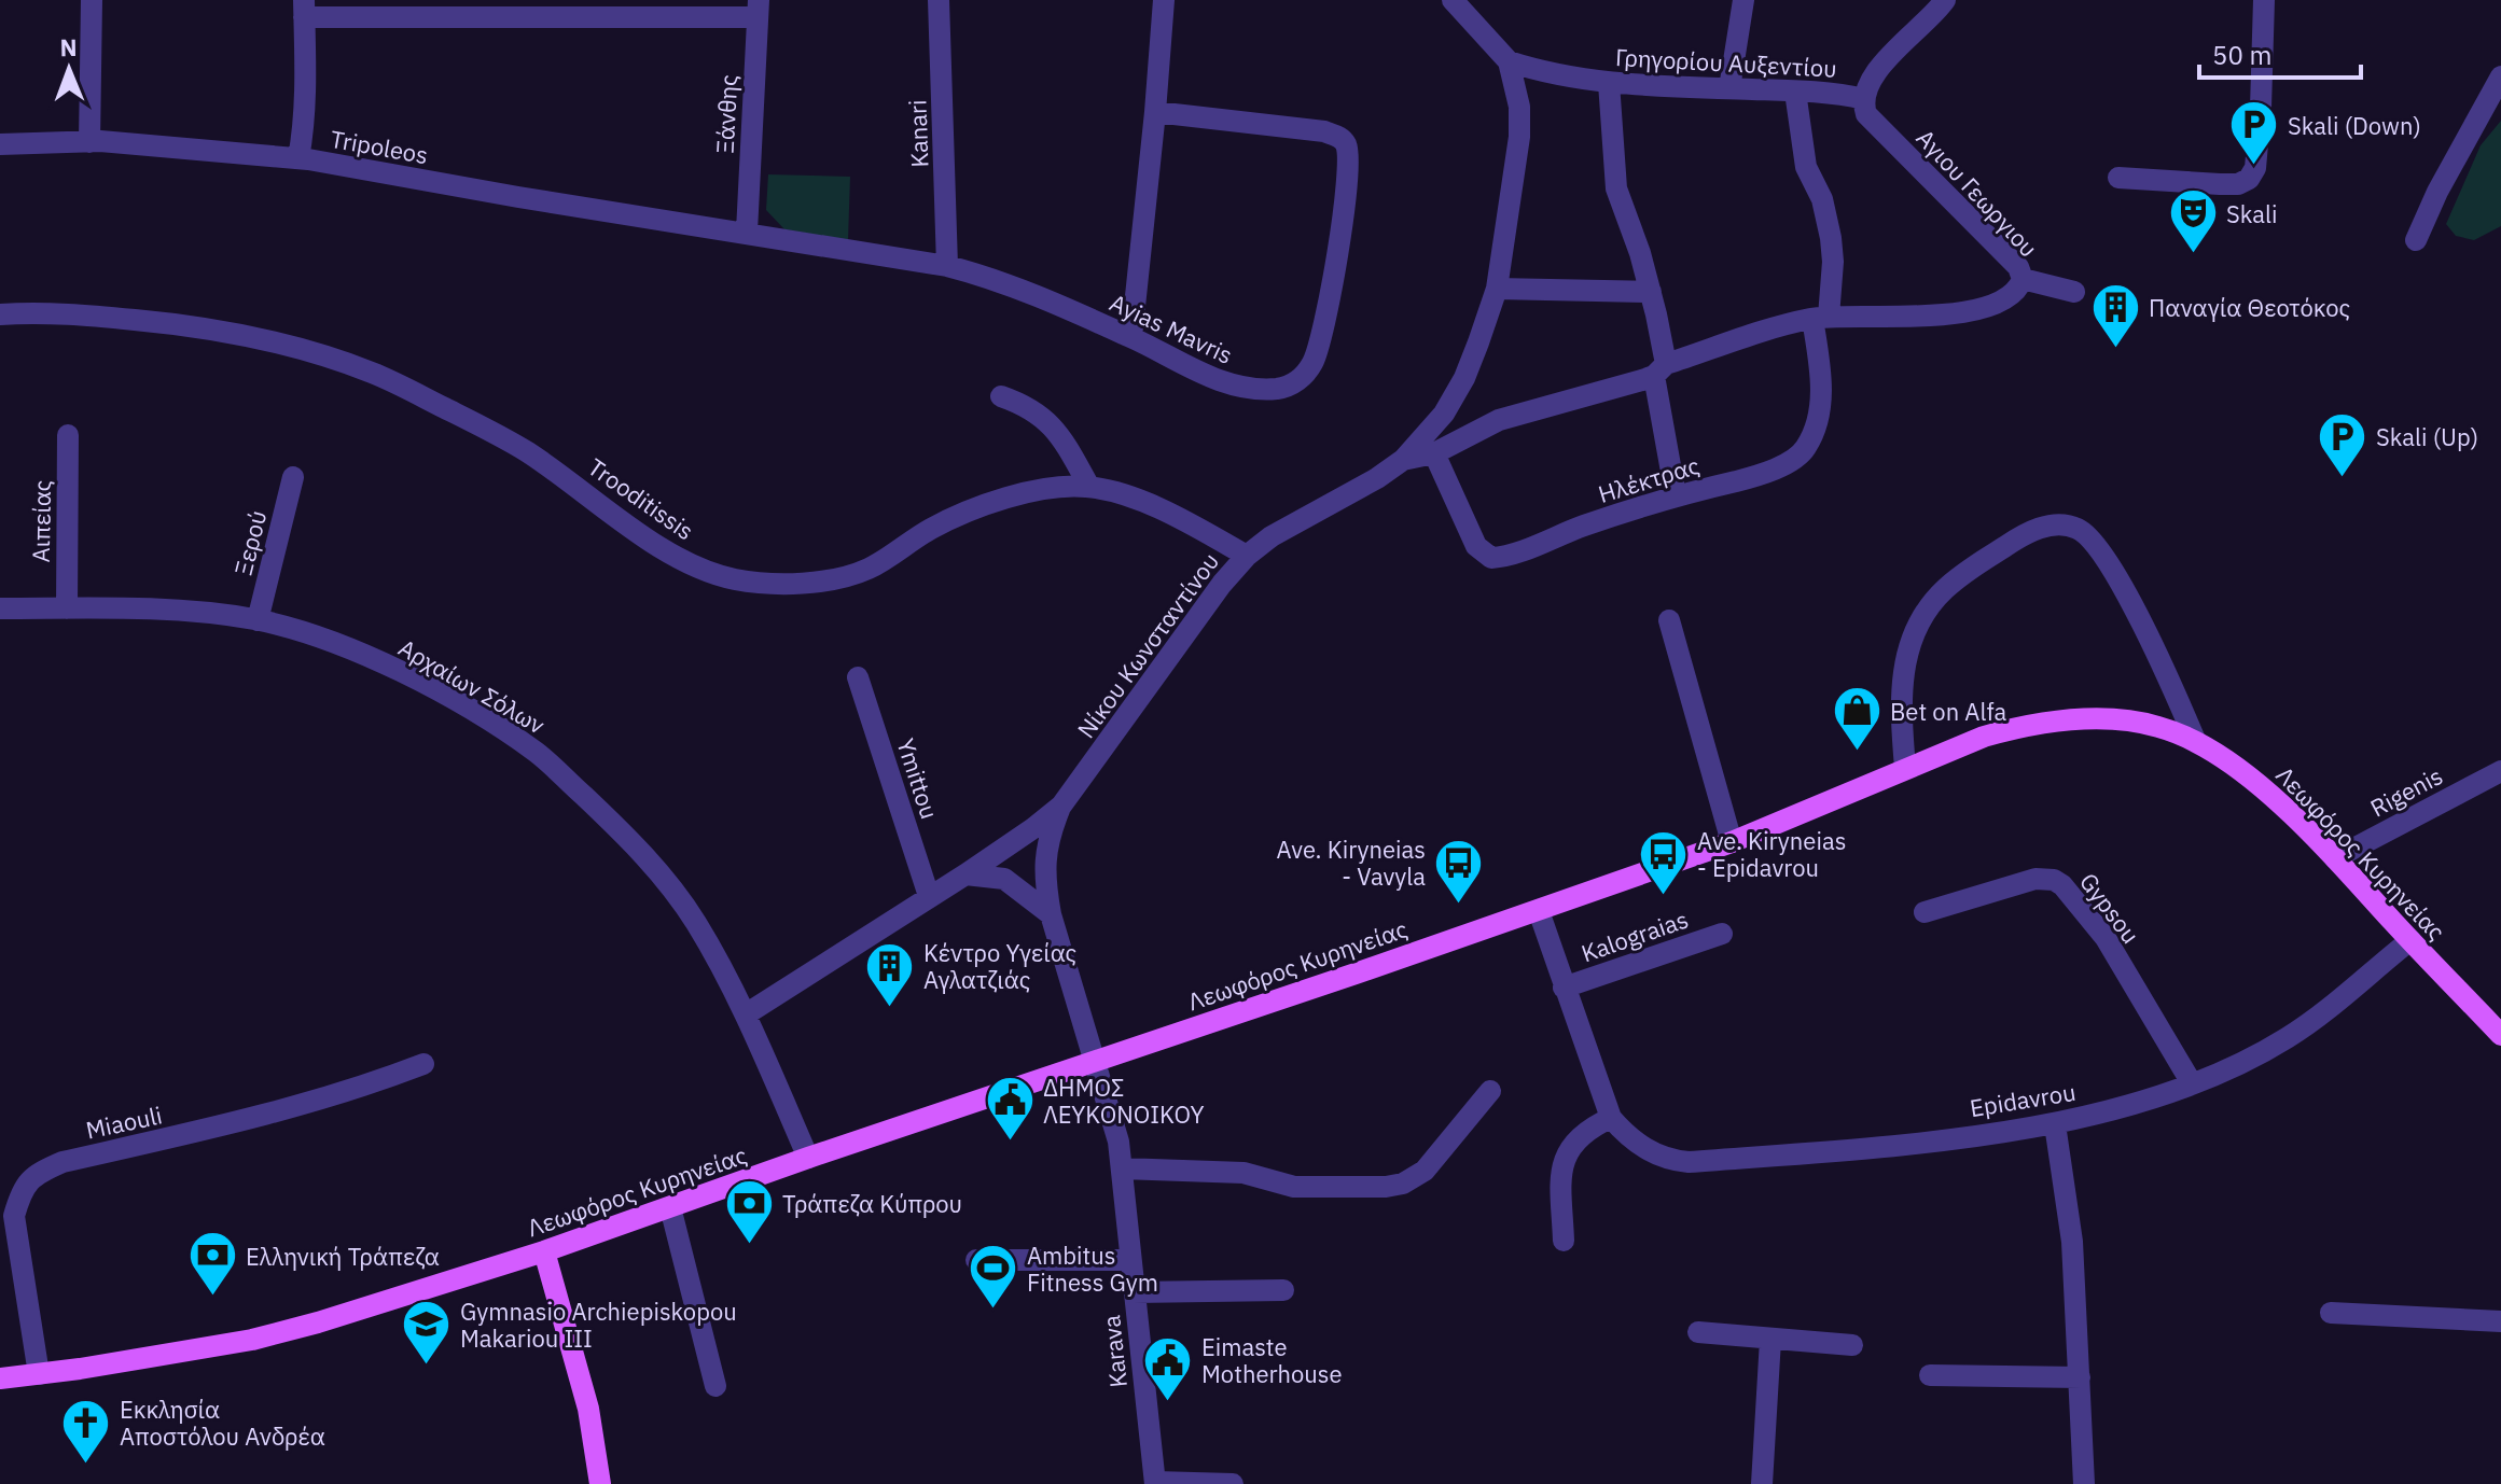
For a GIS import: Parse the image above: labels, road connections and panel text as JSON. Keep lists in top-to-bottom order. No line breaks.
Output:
{"streets":{"main road":["Λεωφόρος Κυρηνείας"],"street":["Γρηγορίου Αυξεντίου","Ξάνθης","Kanari","Tripoleos","Αγιου Γεωργιου","Ayias Mavris","Ηλέκτρας","Trooditissis","Αιπείας","Ξερού","Νίκου Κωνσταντίνου","Αρχαίων Σόλων","Ymittou","Rigenis","Gypsou","Kalograias","Epidavrou","Miaouli","Karava"]},"crossings":[["Γρηγορίου Αυξεντίου","Αγιου Γεωργιου"],["Γρηγορίου Αυξεντίου","Ηλέκτρας"],["Ξάνθης","Tripoleos"],["Ξάνθης","Ayias Mavris"],["Kanari","Ayias Mavris"],["Tripoleos","Ayias Mavris"],["Αγιου Γεωργιου","Νίκου Κωνσταντίνου"],["Ηλέκτρας","Νίκου Κωνσταντίνου"],["Trooditissis","Νίκου Κωνσταντίνου"],["Αιπείας","Αρχαίων Σόλων"],["Ξερού","Αρχαίων Σόλων"],["Νίκου Κωνσταντίνου","Αρχαίων Σόλων"],["Νίκου Κωνσταντίνου","Ymittou"],["Νίκου Κωνσταντίνου","Karava"],["Αρχαίων Σόλων","Λεωφόρος Κυρηνείας"],["Rigenis","Λεωφόρος Κυρηνείας"],["Λεωφόρος Κυρηνείας","Epidavrou"],["Λεωφόρος Κυρηνείας","Miaouli"],["Λεωφόρος Κυρηνείας","Karava"],["Gypsou","Epidavrou"]],"places":{"parking":["Skali (Down)","Skali (Up)"],"theatre":["Skali"],"building":["Παναγία Θεοτόκος","Κέντρο Υγείας Αγλατζιάς"],"shop":["Bet on Alfa"],"bus stop":["Ave. Kiryneias - Epidavrou","Ave. Kiryneias - Vavyla"],"public building":["ΔΗΜΟΣ ΛΕΥΚΟΝΟΙΚΟΥ","Eimaste Motherhouse"],"bank":["Τράπεζα Κύπρου","Ελληνική Τράπεζα"],"sports":["Ambitus Fitness Gym"],"school or university":["Gymnasio Archiepiskopou Makariou III"],"church":["Εκκλησία Αποστόλου Ανδρέα"]},"scale_bar":"50 m","north":"top"}
